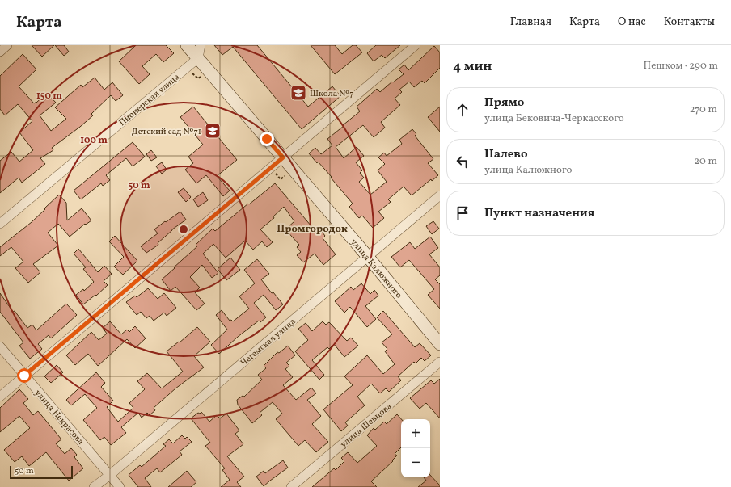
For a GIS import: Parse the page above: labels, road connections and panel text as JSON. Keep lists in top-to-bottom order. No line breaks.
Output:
{"streets":{"street":["Пионерская улица","улица Калюжного","Чегемская улица","улица Некрасова","улица Шевцова"]},"crossings":[["Пионерская улица","улица Калюжного"],["улица Калюжного","Чегемская улица"],["Чегемская улица","улица Некрасова"]],"districts":["Промгородок"],"places":{"school or university":["Школа №7","Детский сад №71"]},"scale_bar":"50 m","page":{"header":"Карта","nav":["Главная","Карта","О нас","Контакты"],"heading":["4 мин","Пешком · 290 m"],"list":[["Прямо","улица Бековича-Черкасского","270 m"],["Налево","улица Калюжного","20 m"],"Пункт назначения"],"map_buttons":["+","−"],"scale":"50 m"},"rings":["150 m","100 m","50 m"]}
